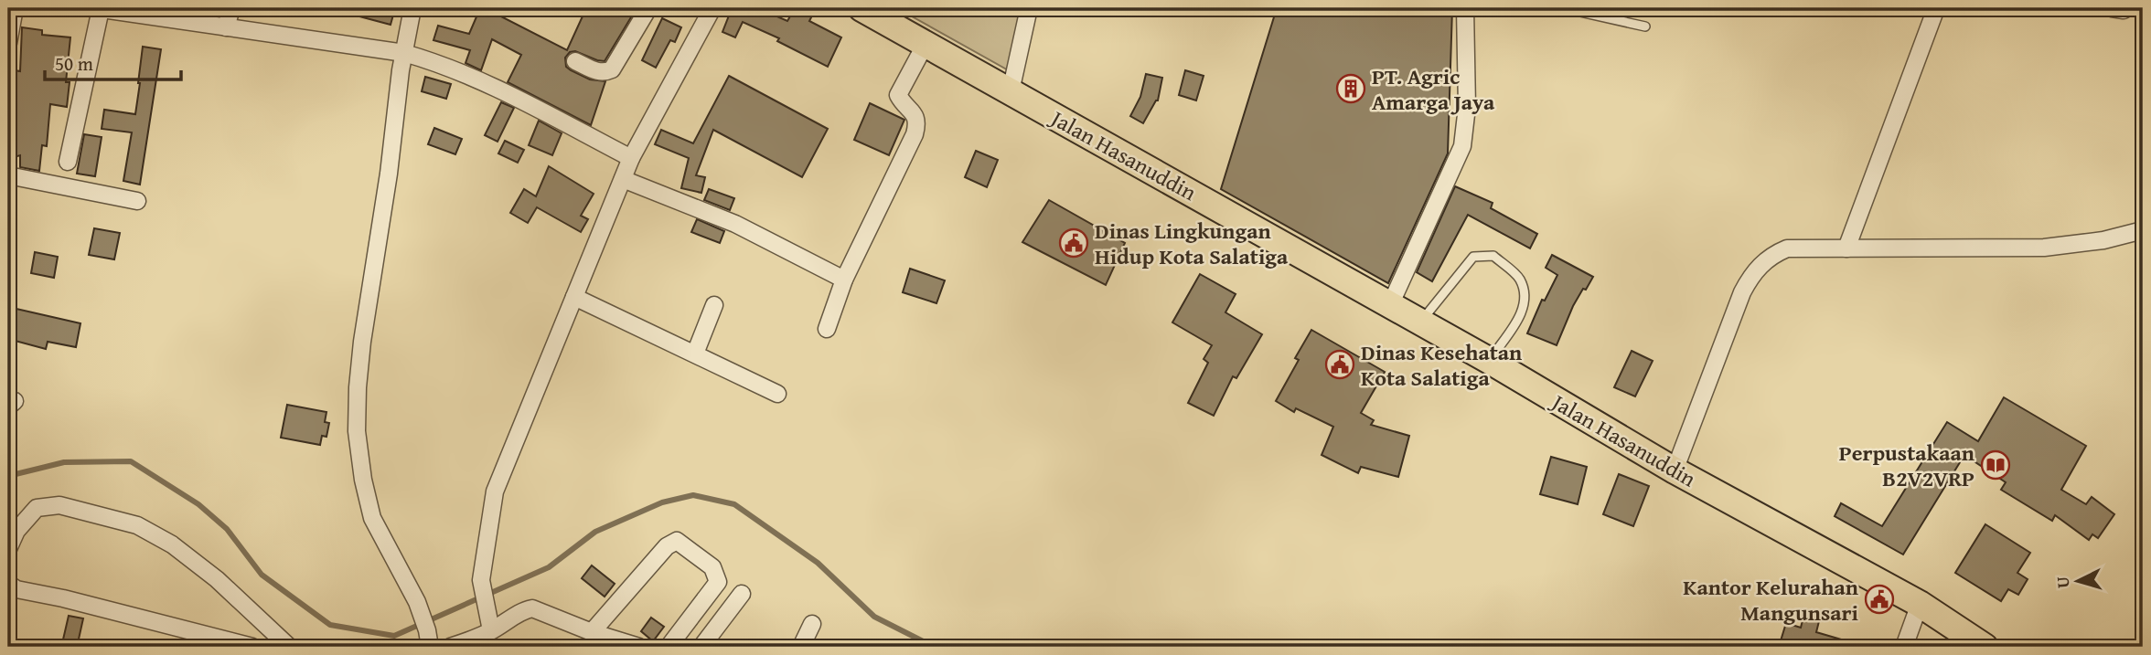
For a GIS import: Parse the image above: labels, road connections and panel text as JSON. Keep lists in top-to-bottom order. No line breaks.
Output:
{"streets":{"main road":["Jalan Hasanuddin"]},"places":{"building":["PT. Agric Amarga Jaya"],"public building":["Dinas Lingkungan Hidup Kota Salatiga","Dinas Kesehatan Kota Salatiga","Kantor Kelurahan Mangunsari"],"library":["Perpustakaan B2V2VRP"]},"scale_bar":"50 m","north":"left"}
